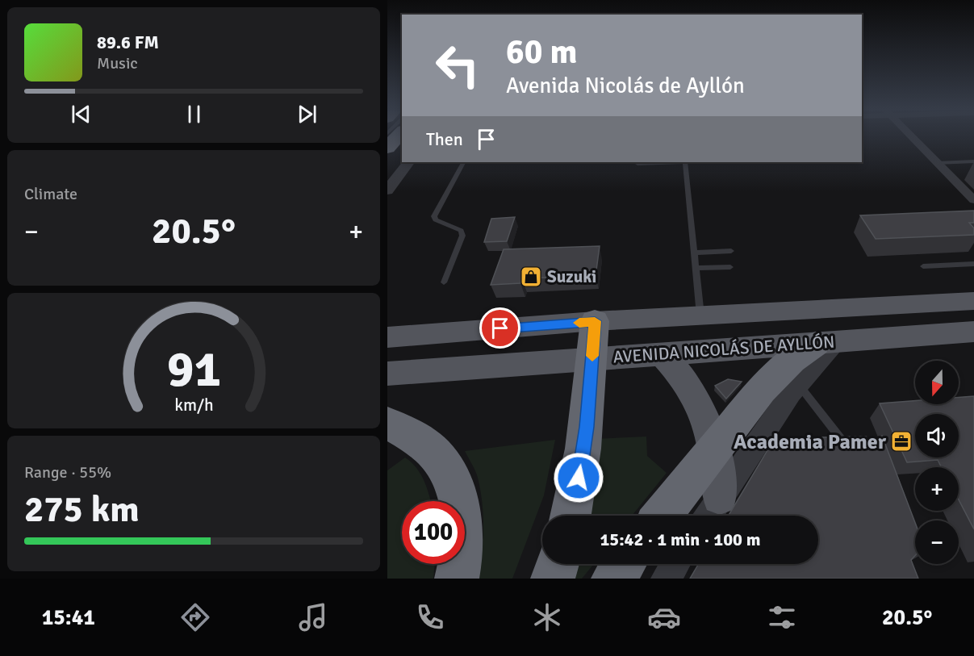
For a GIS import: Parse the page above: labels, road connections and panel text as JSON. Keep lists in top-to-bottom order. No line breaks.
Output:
{"streets":{"main road":["AVENIDA NICOLÁS DE AYLLÓN"]},"places":{"shop":["Suzuki"],"office":["Academia Pamer"]},"north":"bottom","page":{"turn":["60 m","Avenida Nicolás de Ayllón"],"song":["89.6 FM","Music"],"then":"Then","tile":["Climate",["Range · 55%","275 km"]],"heat":["−","20.5°","+"],"map_buttons":["+","−"],"limit":"100","trip":"15:42 · 1 min · 100 m","tabs":["15:41","20.5°"],"gauge":["91","km/h"]}}
